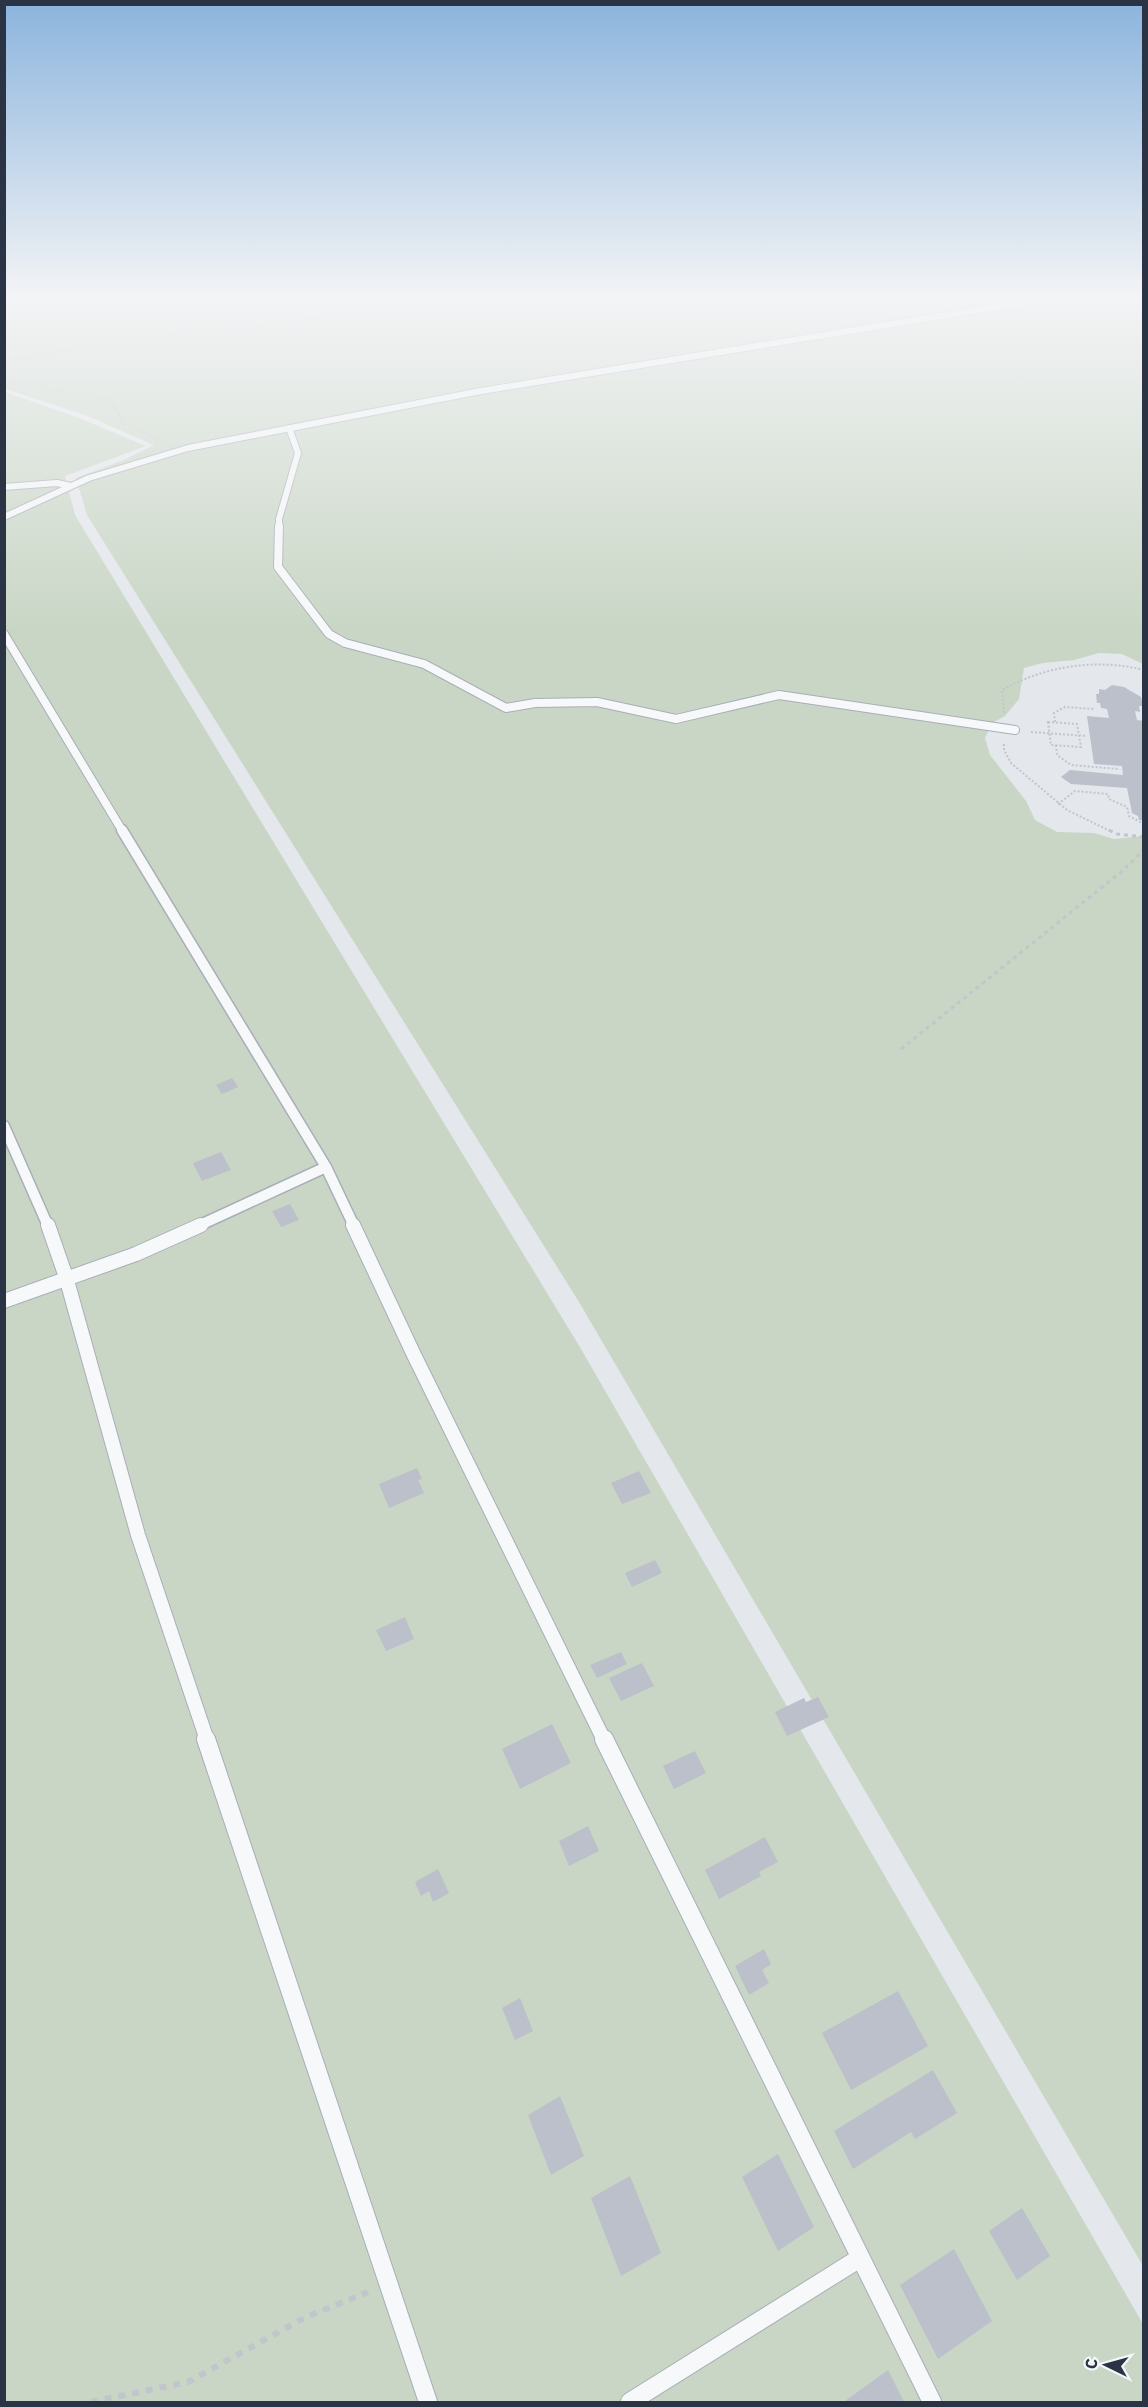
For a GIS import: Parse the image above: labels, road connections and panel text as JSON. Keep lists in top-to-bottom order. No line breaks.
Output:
{"north":"left"}
